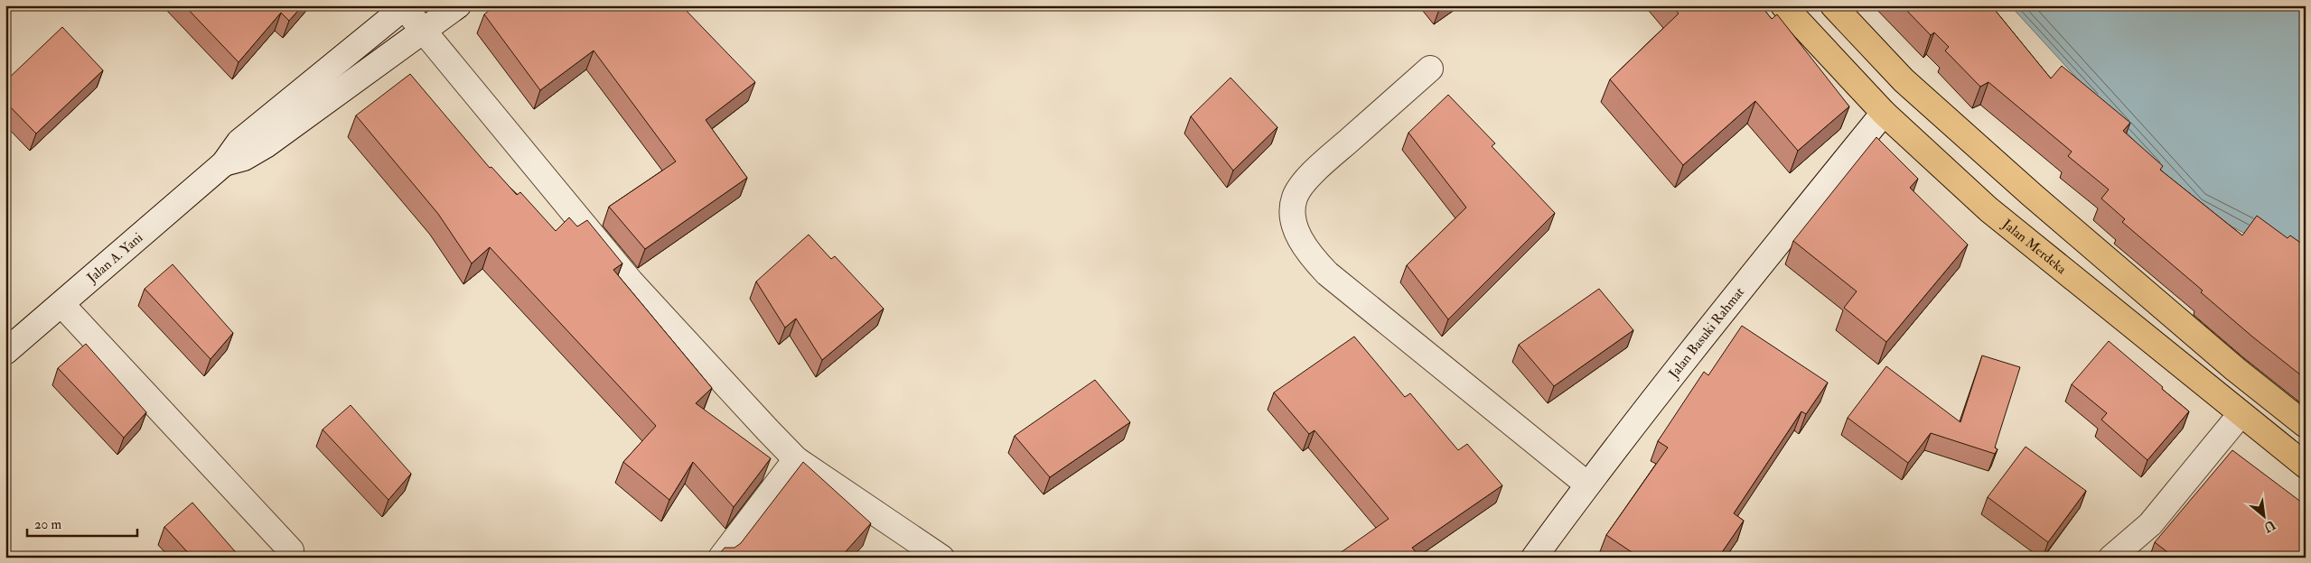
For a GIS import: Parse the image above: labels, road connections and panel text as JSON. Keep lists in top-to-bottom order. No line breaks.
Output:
{"streets":{"main road":["Jalan Merdeka"],"street":["Jalan A. Yani","Jalan Basuki Rahmat"]},"crossings":[["Jalan Merdeka","Jalan Basuki Rahmat"]],"scale_bar":"20 m","north":"bottom right"}
